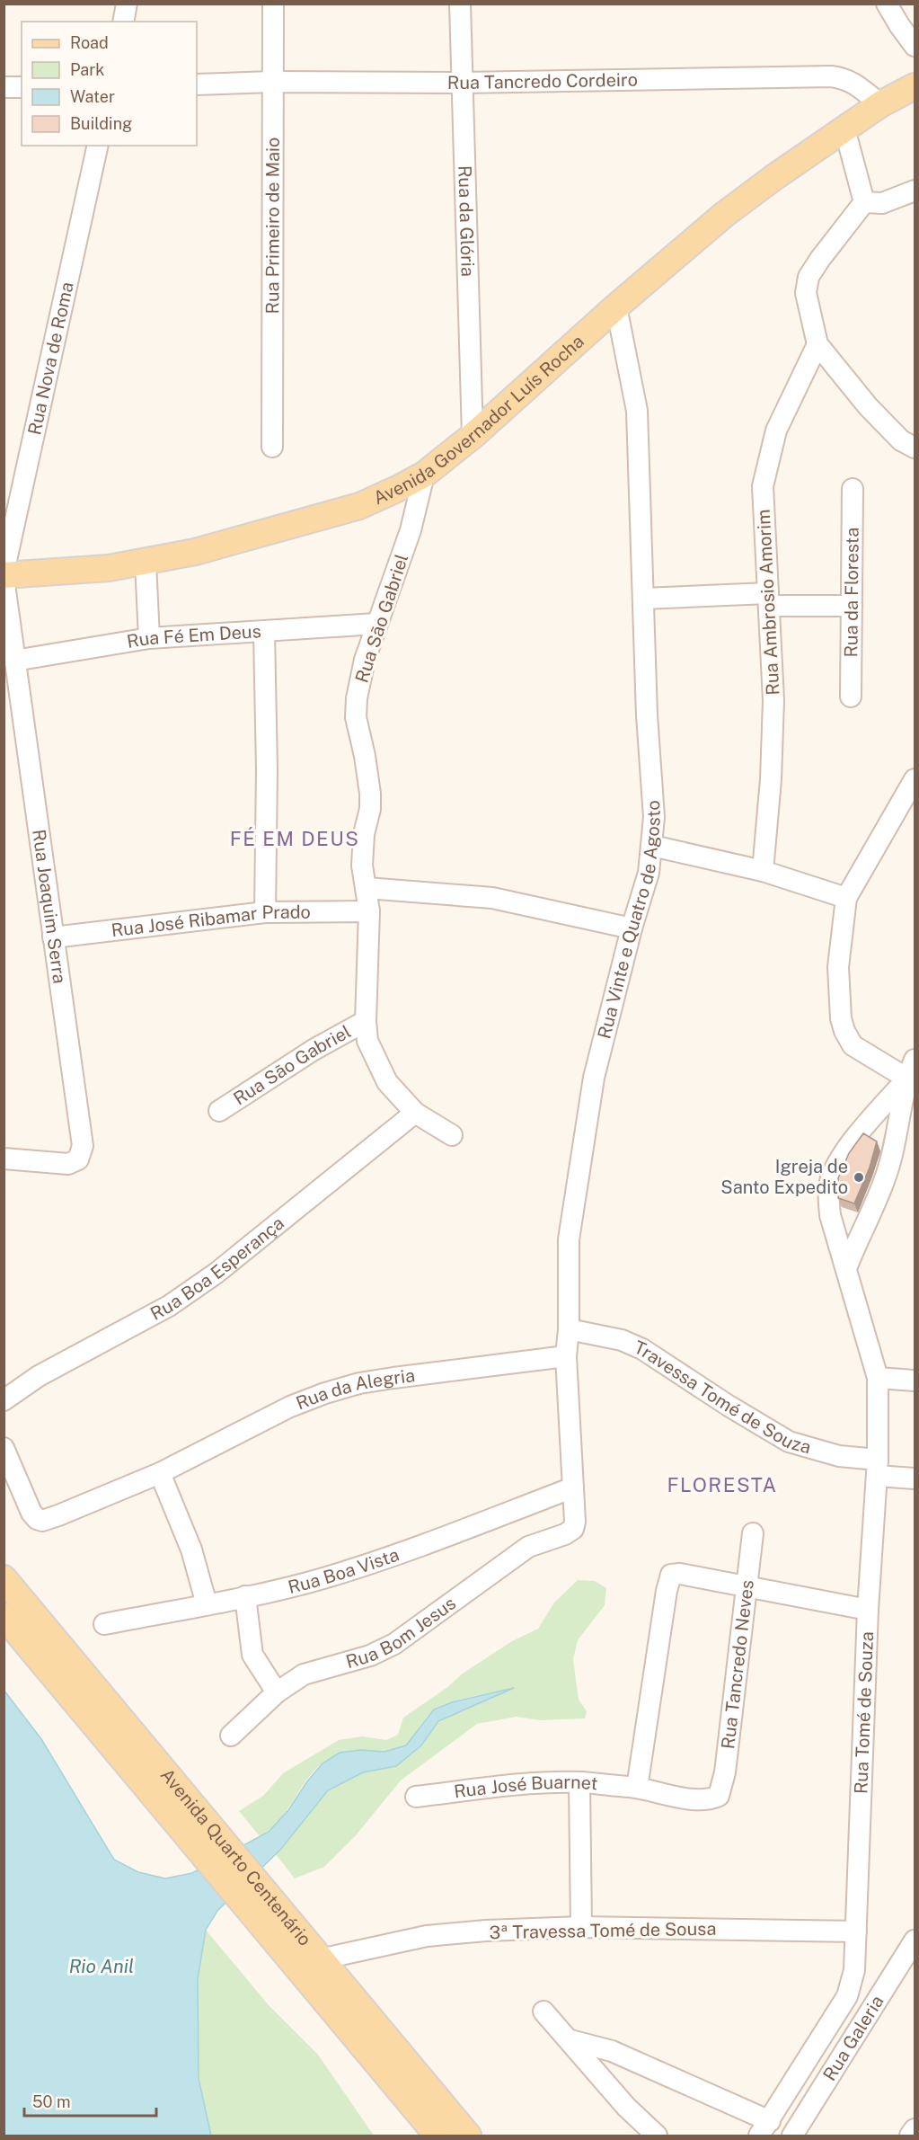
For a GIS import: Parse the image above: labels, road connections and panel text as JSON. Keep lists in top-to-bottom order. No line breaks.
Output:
{"streets":{"main road":["Avenida Governador Luís Rocha","Avenida Quarto Centenário"],"street":["Rua Tancredo Cordeiro","Rua da Glória","Rua Primeiro de Maio","Rua Nova de Roma","Rua da Floresta","Rua Ambrosio Amorim","Rua São Gabriel","Rua Fé Em Deus","Rua Joaquim Serra","Rua Vinte e Quatro de Agosto","Rua José Ribamar Prado","Rua Boa Esperança","Rua da Alegria","Travessa Tomé de Souza","Rua Boa Vista","Rua Bom Jesus","Rua Tancredo Neves","Rua Tomé de Souza","Rua José Buarnet","3ª Travessa Tomé de Sousa","Rua Galeria"]},"crossings":[["Rua Tancredo Cordeiro","Rua da Glória"],["Rua Tancredo Cordeiro","Rua Primeiro de Maio"],["Rua Tancredo Cordeiro","Avenida Governador Luís Rocha"],["Rua da Glória","Avenida Governador Luís Rocha"],["Rua Nova de Roma","Avenida Governador Luís Rocha"],["Rua Nova de Roma","Rua Joaquim Serra"],["Avenida Governador Luís Rocha","Rua São Gabriel"],["Avenida Governador Luís Rocha","Rua Joaquim Serra"],["Avenida Governador Luís Rocha","Rua Vinte e Quatro de Agosto"],["Rua São Gabriel","Rua Fé Em Deus"],["Rua São Gabriel","Rua José Ribamar Prado"],["Rua São Gabriel","Rua Boa Esperança"],["Rua Fé Em Deus","Rua Joaquim Serra"],["Rua Joaquim Serra","Rua José Ribamar Prado"],["Rua Vinte e Quatro de Agosto","Rua da Alegria"],["Rua Vinte e Quatro de Agosto","Travessa Tomé de Souza"],["Rua Vinte e Quatro de Agosto","Rua Boa Vista"],["Rua Vinte e Quatro de Agosto","Rua Bom Jesus"],["Travessa Tomé de Souza","Rua Tomé de Souza"],["Rua Tancredo Neves","Rua José Buarnet"],["Rua Tomé de Souza","3ª Travessa Tomé de Sousa"],["Avenida Quarto Centenário","3ª Travessa Tomé de Sousa"]],"districts":["FÉ EM DEUS","FLORESTA"],"water":["Rio Anil"],"places":["Igreja de Santo Expedito"],"legend":["Road","Park","Water","Building"],"scale_bar":"50 m"}
